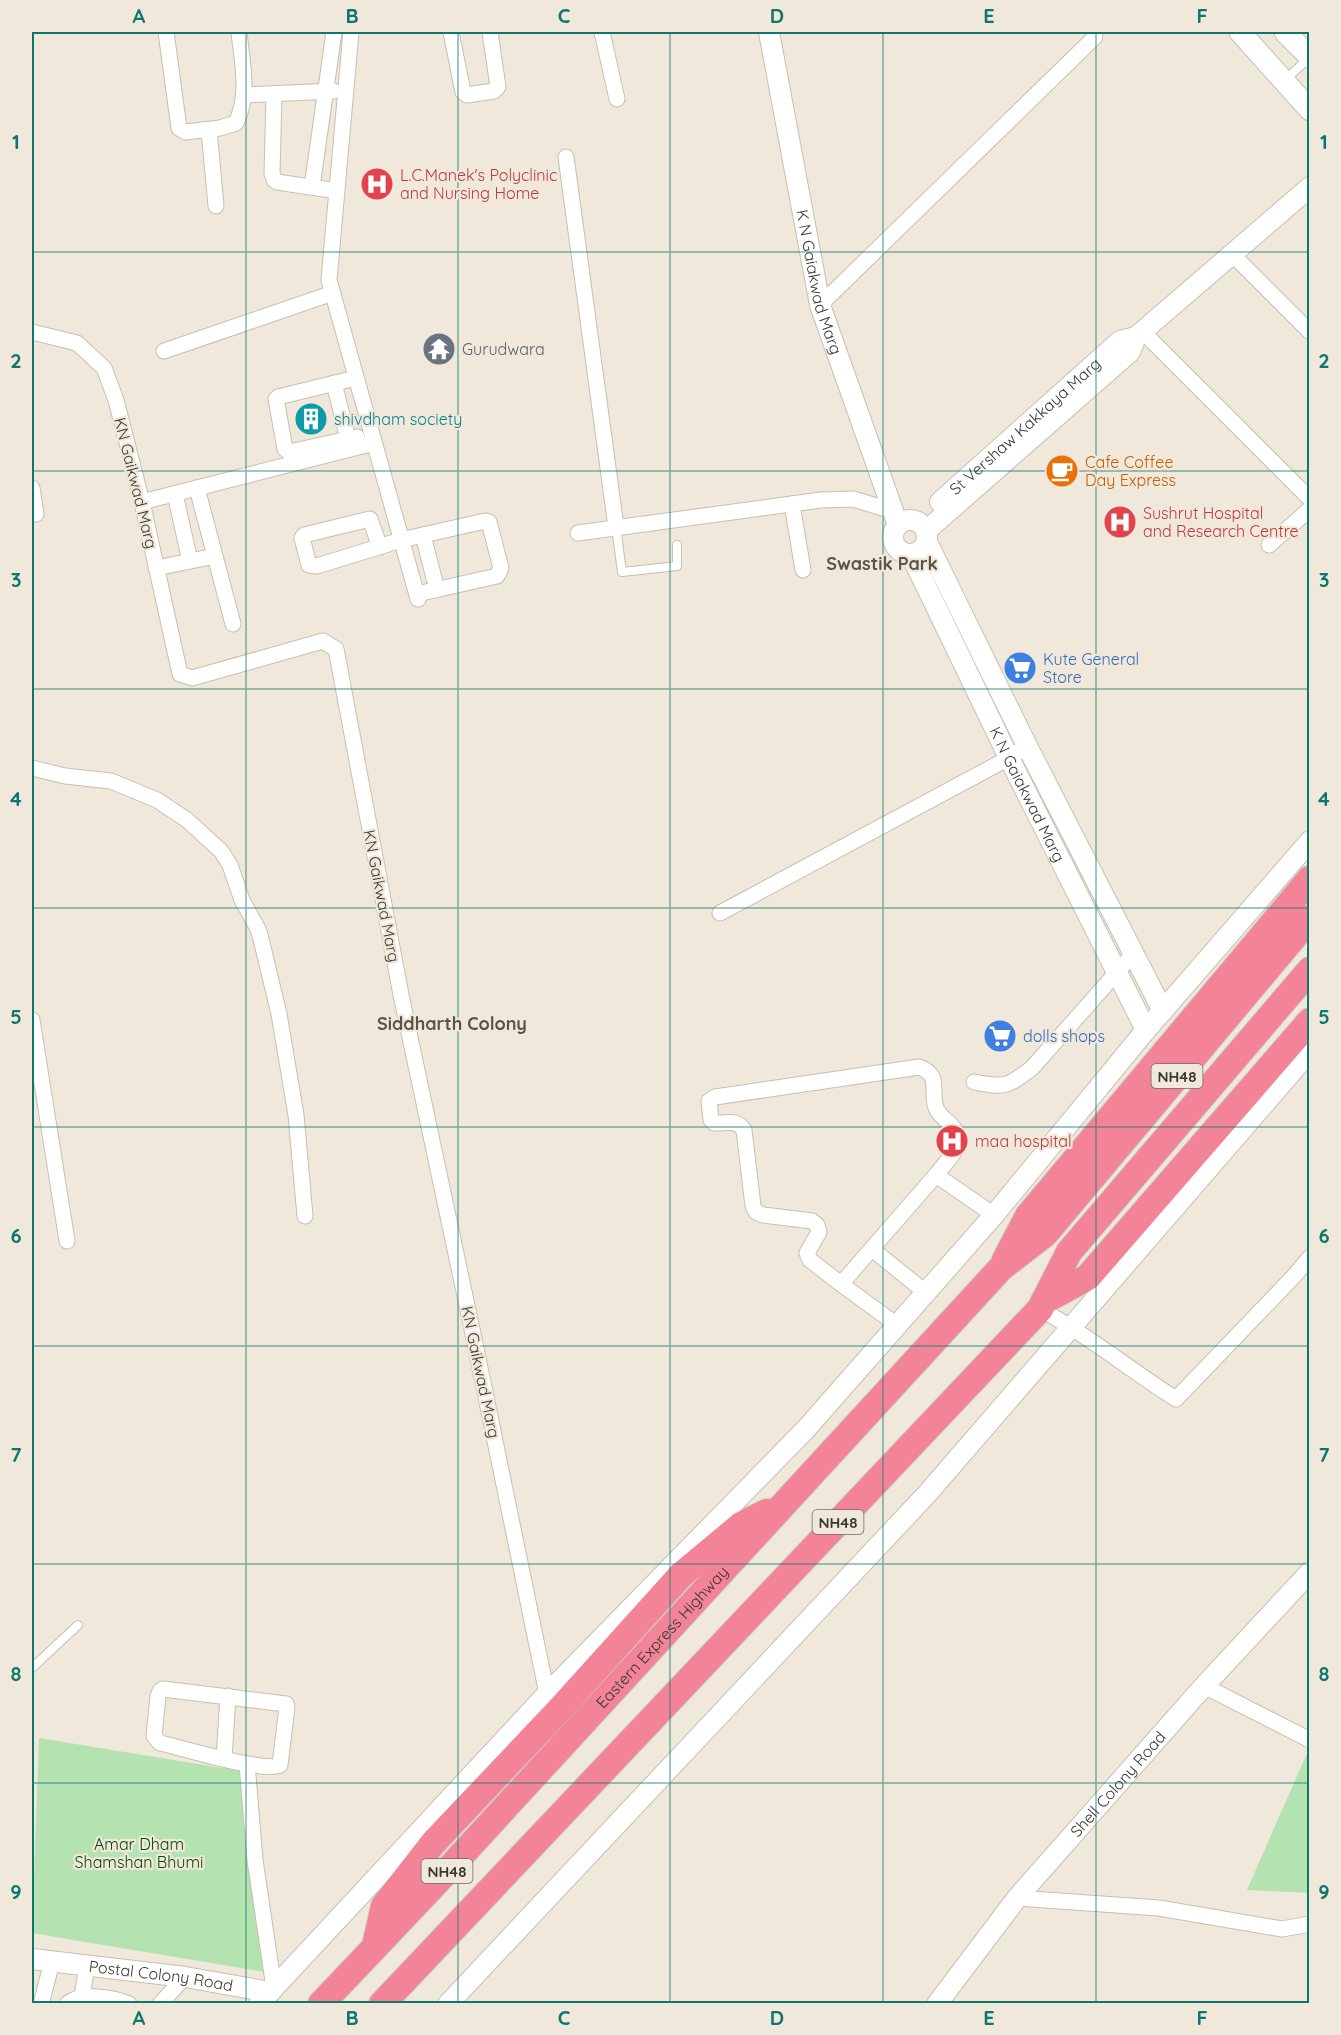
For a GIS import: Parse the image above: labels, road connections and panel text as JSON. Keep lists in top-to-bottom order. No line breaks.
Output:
{"streets":{"highway":["NH48","Eastern Express Highway"],"street":["K N Gaiakwad Marg","St Vershaw Kakkaya Marg","KN Gaikwad Marg","Shell Colony Road","Postal Colony Road"]},"crossings":[["K N Gaiakwad Marg","St Vershaw Kakkaya Marg"],["NH48","Eastern Express Highway"]],"districts":["Swastik Park","Siddharth Colony"],"parks":["Amar Dham Shamshan Bhumi"],"places":{"hospital":["L.C.Manek's Polyclinic and Nursing Home","Sushrut Hospital and Research Centre","maa hospital"],"temple":["Gurudwara"],"building":["shivdham society"],"cafe":["Cafe Coffee Day Express"],"supermarket":["Kute General Store","dolls shops"]},"grid":{"columns":["A","B","C","D","E","F"],"rows":["1","2","3","4","5","6","7","8","9"]}}
